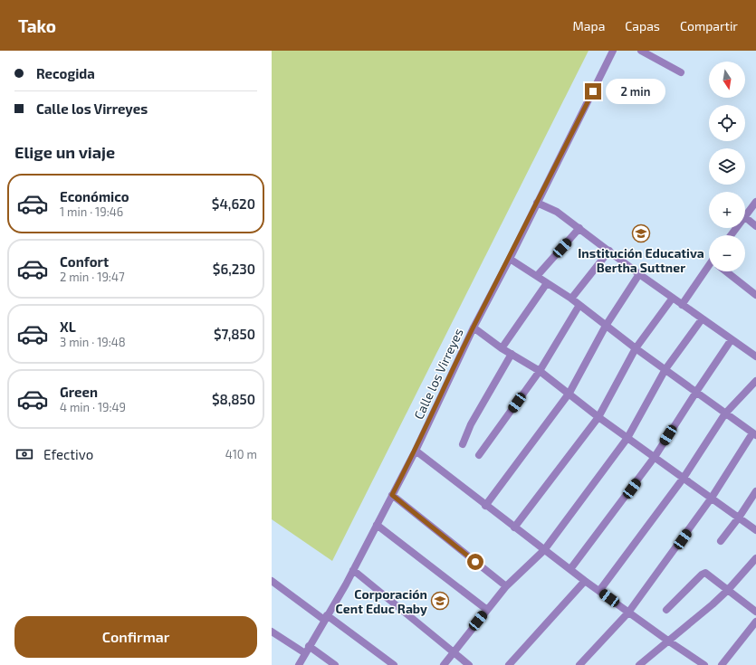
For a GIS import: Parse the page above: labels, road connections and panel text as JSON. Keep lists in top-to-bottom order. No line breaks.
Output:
{"streets":{"street":["Calle los Virreyes"]},"places":{"school or university":["Institución Educativa Bertha Suttner","Corporación Cent Educ Raby"]},"north":"bottom","page":{"header":"Tako","nav":["Mapa","Capas","Compartir"],"banner":["Recogida","Calle los Virreyes"],"map_buttons":["+","−"],"bubble":"2 min","heading":"Elige un viaje","list":[{"name":"Económico","note":"1 min · 19:46","value":"$4,620"},{"name":"Confort","note":"2 min · 19:47","value":"$6,230"},{"name":"XL","note":"3 min · 19:48","value":"$7,850"},{"name":"Green","note":"4 min · 19:49","value":"$8,850"}],"pay":["Efectivo","410 m"],"buttons":"Confirmar"}}
